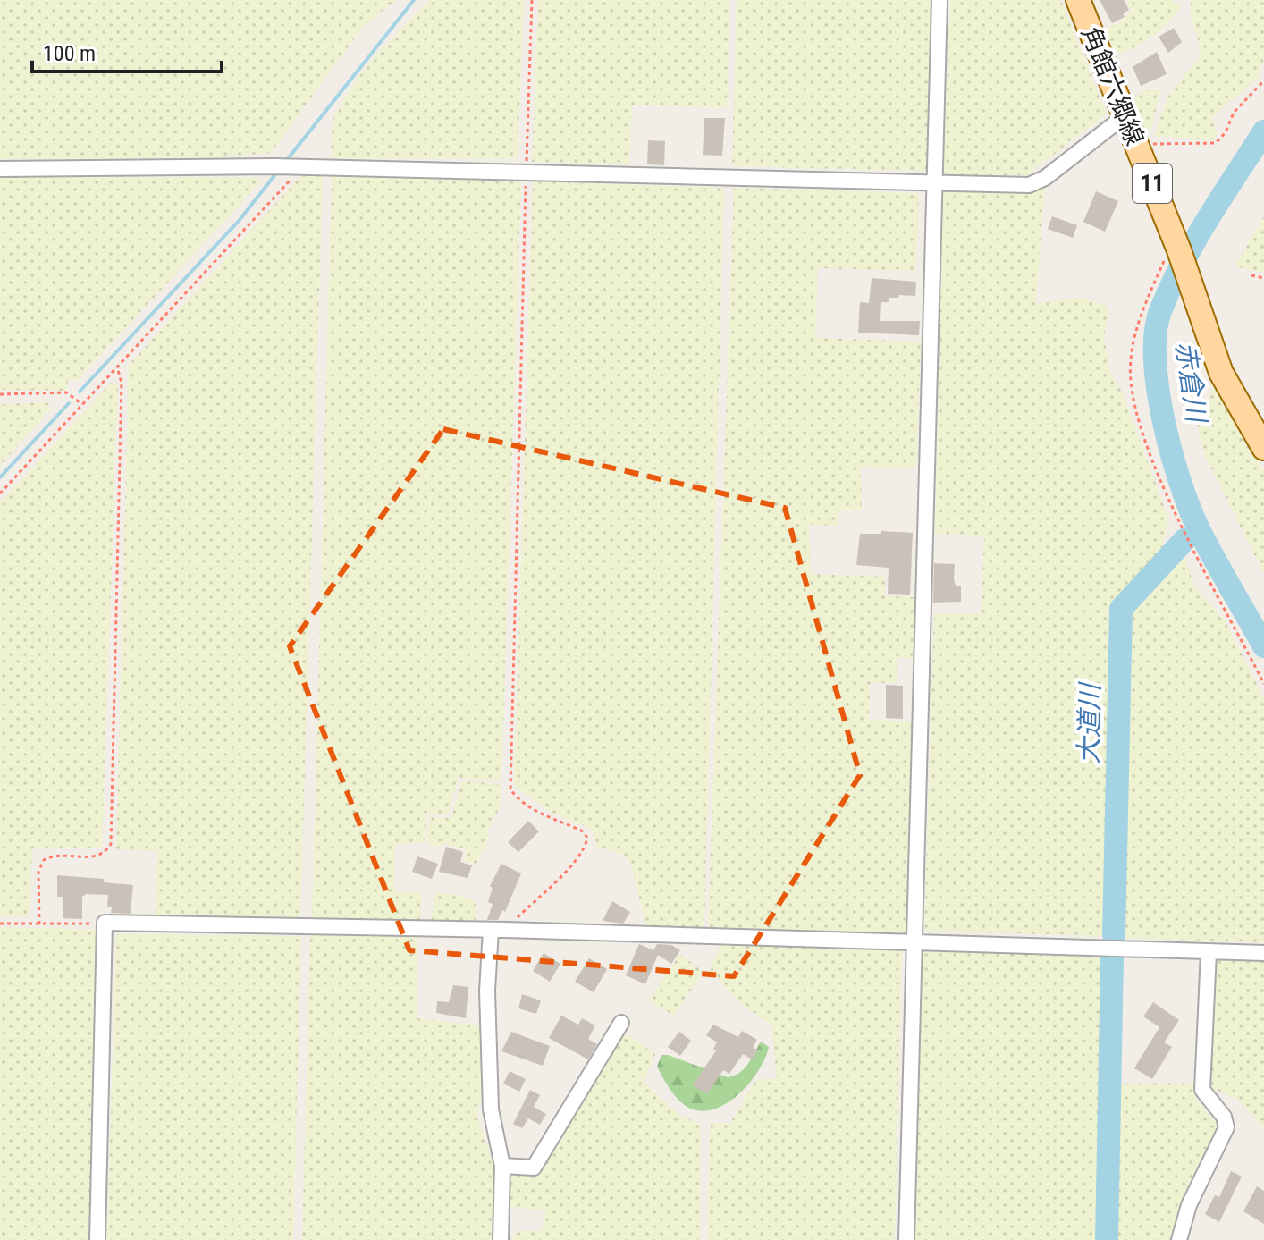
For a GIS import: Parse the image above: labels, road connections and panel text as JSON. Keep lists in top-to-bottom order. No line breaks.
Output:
{"streets":{"main road":["角館六郷線","11"]},"water":["赤倉川","大道川"],"scale_bar":"100 m"}
